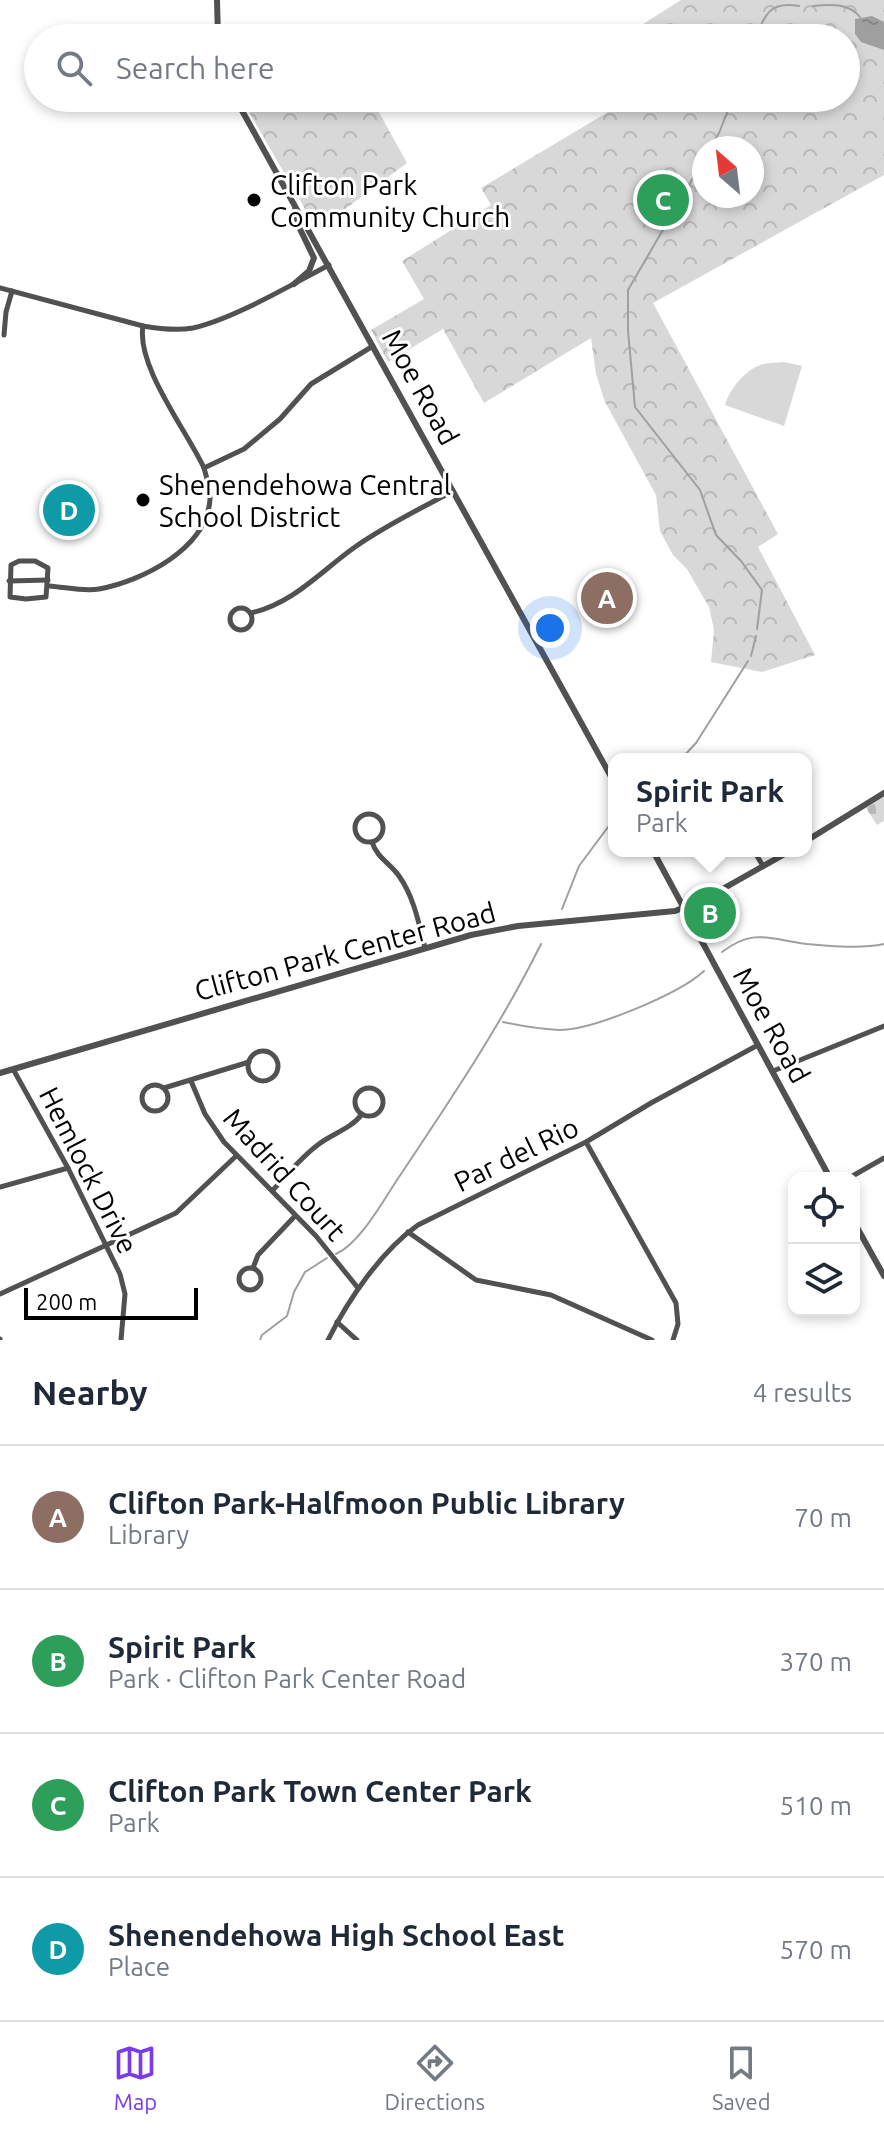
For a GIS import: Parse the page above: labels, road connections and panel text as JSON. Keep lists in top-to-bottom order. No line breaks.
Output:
{"streets":{"street":["Moe Road","Clifton Park Center Road","Par del Rio","Hemlock Drive","Madrid Court"]},"crossings":[["Moe Road","Clifton Park Center Road"],["Moe Road","Par del Rio"],["Clifton Park Center Road","Hemlock Drive"],["Par del Rio","Madrid Court"]],"places":["Clifton Park Community Church","Shenendehowa Central School District"],"scale_bar":"200 m","north":"top left","page":{"search":"Search here","pins":["C","D","A","B"],"popup":["Spirit Park","Park"],"scale":"200 m","heading":["Nearby","4 results"],"list":[{"mark":"A","name":"Clifton Park-Halfmoon Public Library","note":"Library","value":"70 m"},{"mark":"B","name":"Spirit Park","note":"Park · Clifton Park Center Road","value":"370 m"},{"mark":"C","name":"Clifton Park Town Center Park","note":"Park","value":"510 m"},{"mark":"D","name":"Shenendehowa High School East","note":"Place","value":"570 m"}],"nav":["Map","Directions","Saved"]}}
